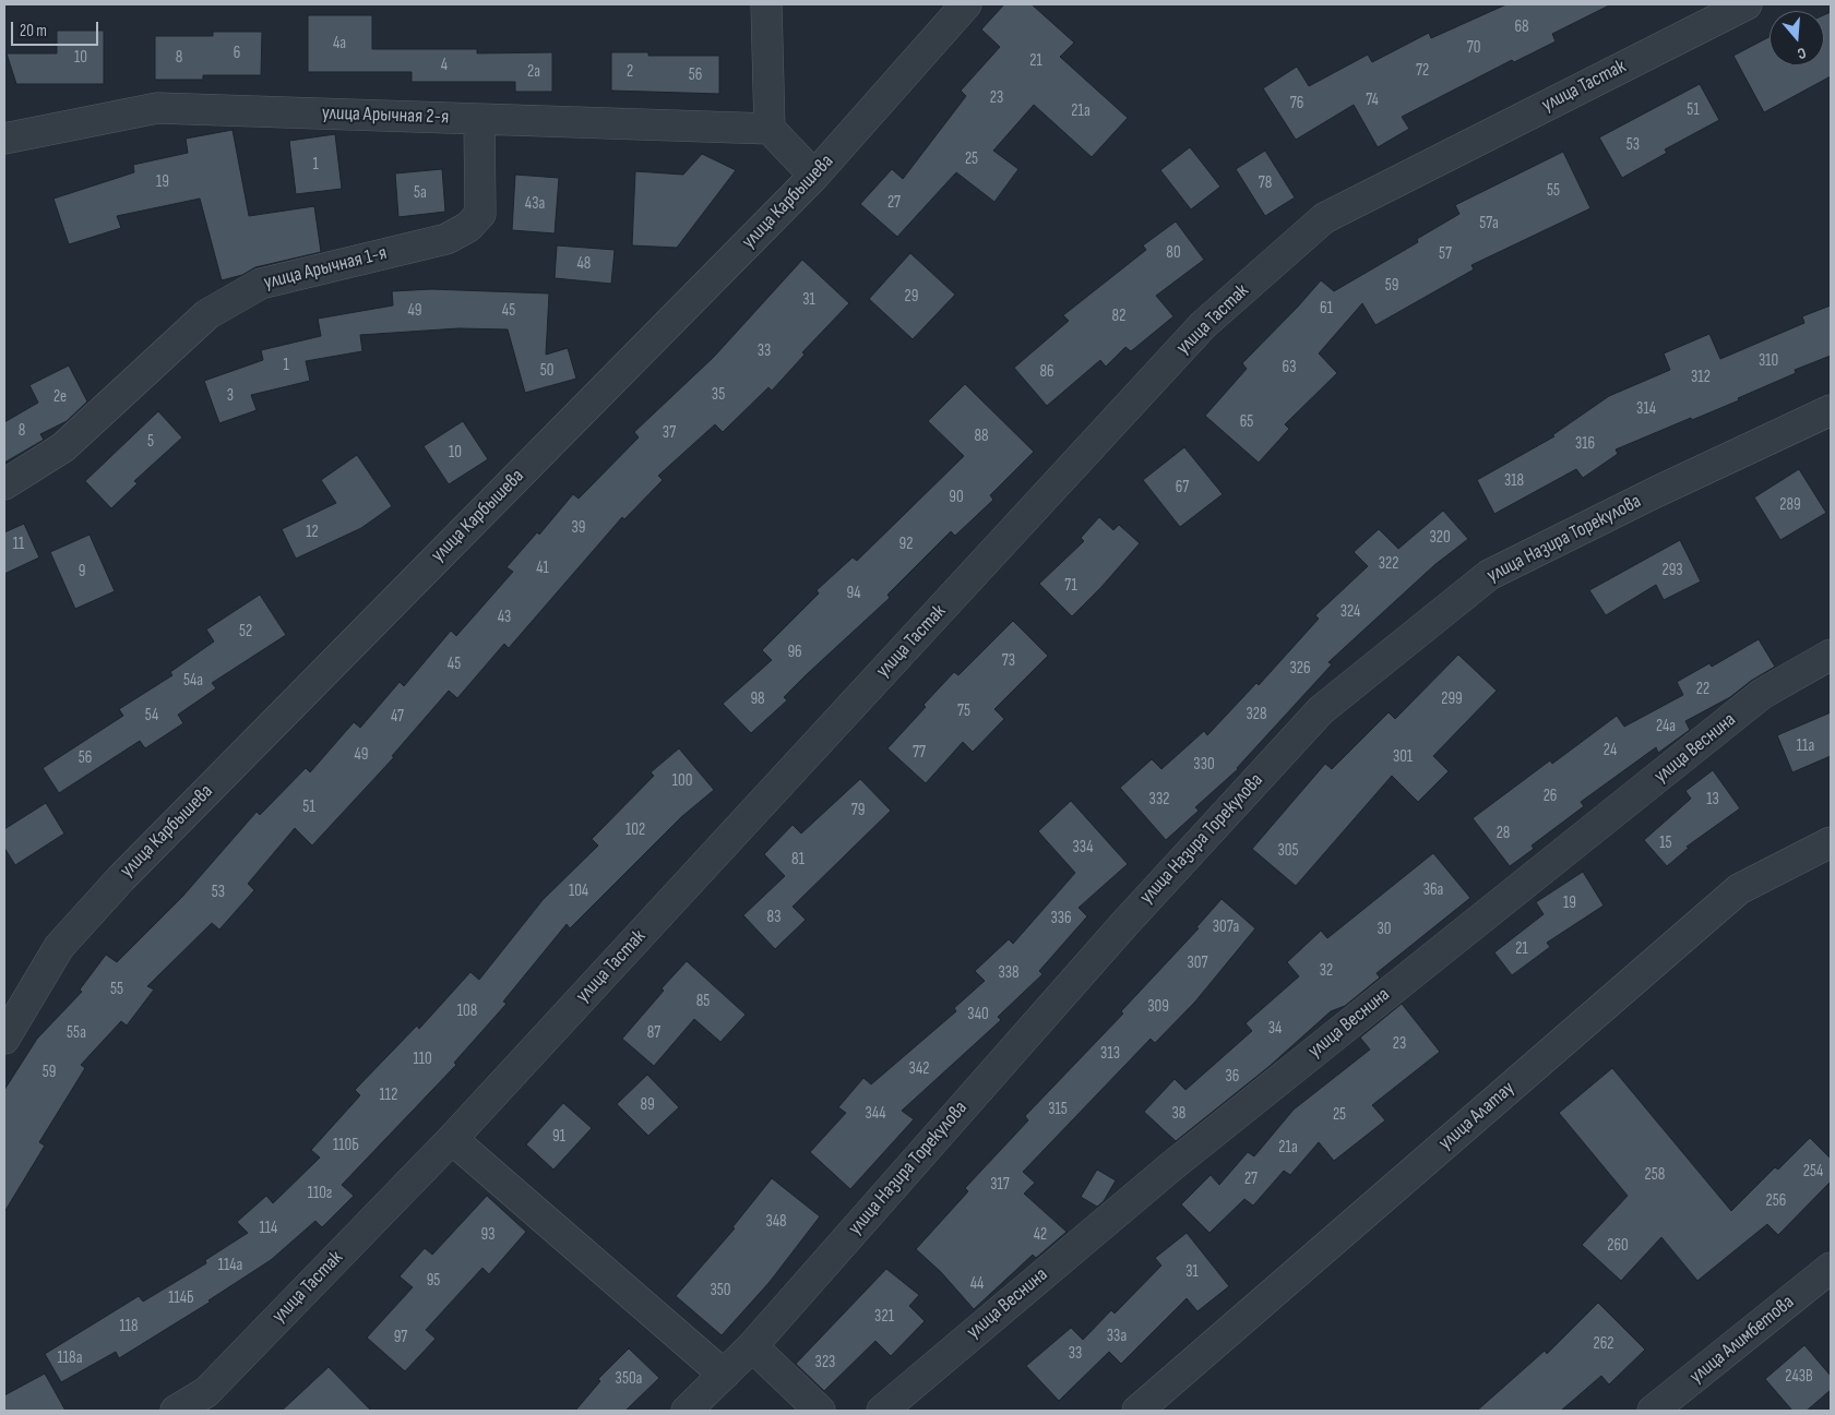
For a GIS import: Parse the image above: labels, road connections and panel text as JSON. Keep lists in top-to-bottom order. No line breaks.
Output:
{"streets":{"street":["улица Тастак","улица Арычная 2-я","улица Карбышева","улица Арычная 1-я","улица Назира Торекулова","улица Веснина","улица Алатау","улица Алимбетова"]},"crossings":[["улица Арычная 2-я","улица Арычная 1-я"]],"house_numbers":["68","4а","70","6","10","8","21","4","72","2а","2","56","23","74","76","51","21а","53","25","1","19","78","55","5а","27","43а","57а","80","57","48","59","29","31","61","49","45","82","33","310","1","63","50","86","312","35","3","2е","314","65","8","37","88","5","316","10","318","67","90","289","39","12","320","11","92","322","41","293","9","71","94","324","43","52","96","73","45","326","54а","22","98","299","75","328","54","47","24а","11а","24","77","49","301","56","330","100","26","332","13","51","79","102","28","15","334","305","81","36а","104","53","19","83","336","307а","30","21","307","32","338","55","85","309","108","340","34","55а","87","23","313","110","342","59","36","112","89","315","344","38","25","91","110Б","21а","254","258","27","317","110г","256","348","114","93","42","260","114а","31","95","44","350","114Б","321","118","33а","97","262","33","118а","323","243В","350а"],"scale_bar":"20 m","north":"bottom"}
